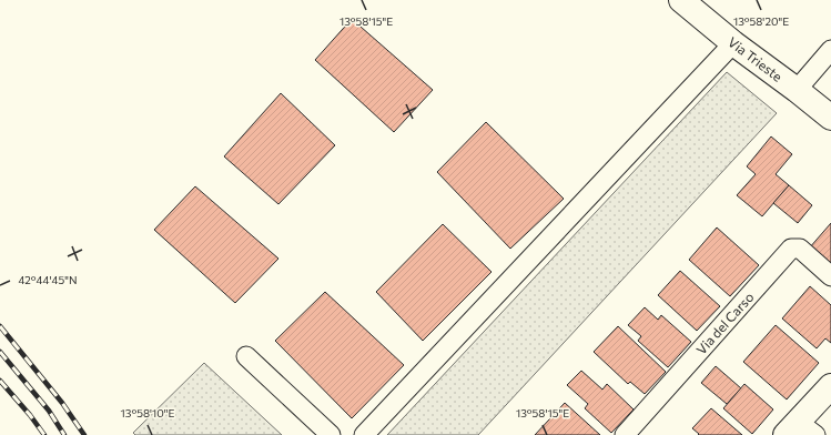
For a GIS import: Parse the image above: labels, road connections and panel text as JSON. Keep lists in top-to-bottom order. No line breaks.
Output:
{"streets":{"street":["Via Trieste","Via del Carso"]},"coordinates":["13°58'15\"E","13°58'20\"E","42°44'45\"N","13°58'10\"E"]}
